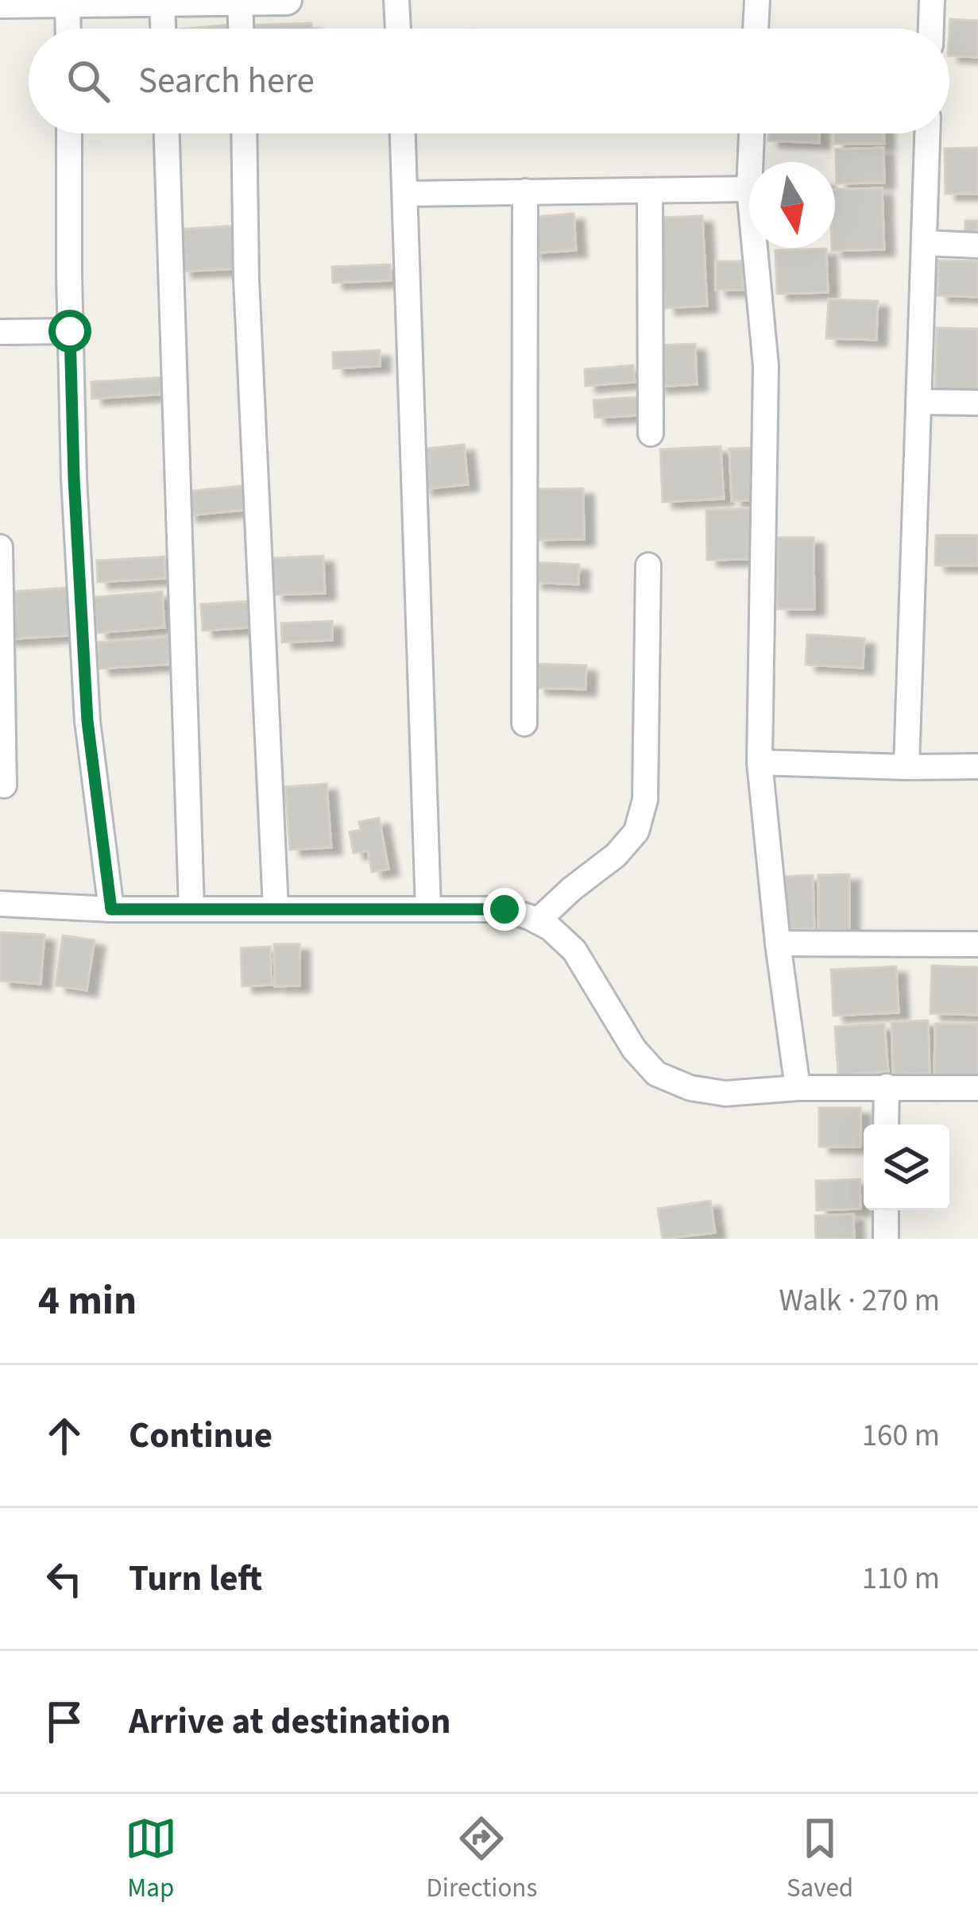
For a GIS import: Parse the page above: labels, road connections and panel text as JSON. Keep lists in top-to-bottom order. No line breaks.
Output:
{"north":"bottom","page":{"search":"Search here","heading":["4 min","Walk · 270 m"],"list":[["Continue","160 m"],["Turn left","110 m"],"Arrive at destination"],"nav":["Map","Directions","Saved"]}}
